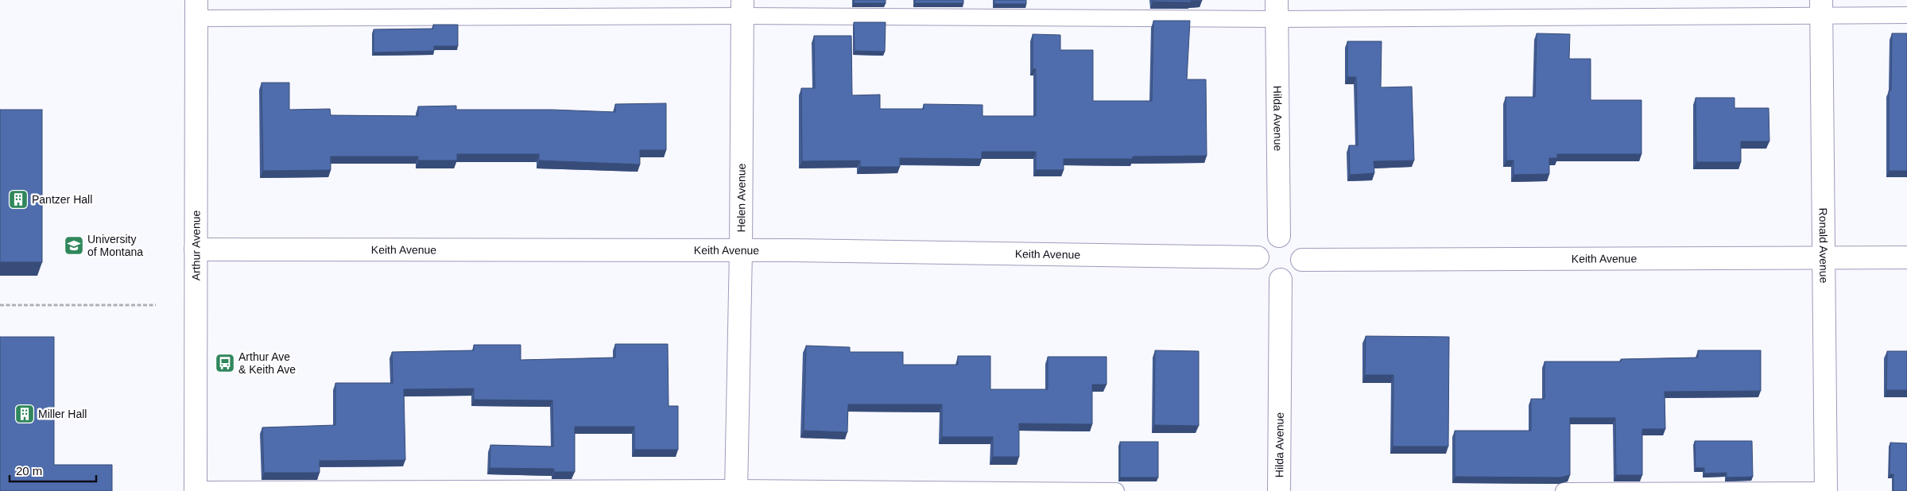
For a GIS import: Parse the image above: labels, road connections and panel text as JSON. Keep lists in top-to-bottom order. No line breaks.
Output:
{"streets":{"street":["Hilda Avenue","Helen Avenue","Arthur Avenue","Ronald Avenue","Keith Avenue"]},"crossings":[["Hilda Avenue","Keith Avenue"],["Helen Avenue","Keith Avenue"],["Arthur Avenue","Keith Avenue"],["Ronald Avenue","Keith Avenue"]],"places":{"building":["Pantzer Hall","Miller Hall"],"school or university":["University of Montana"],"bus stop":["Arthur Ave & Keith Ave"]},"scale_bar":"20 m"}
